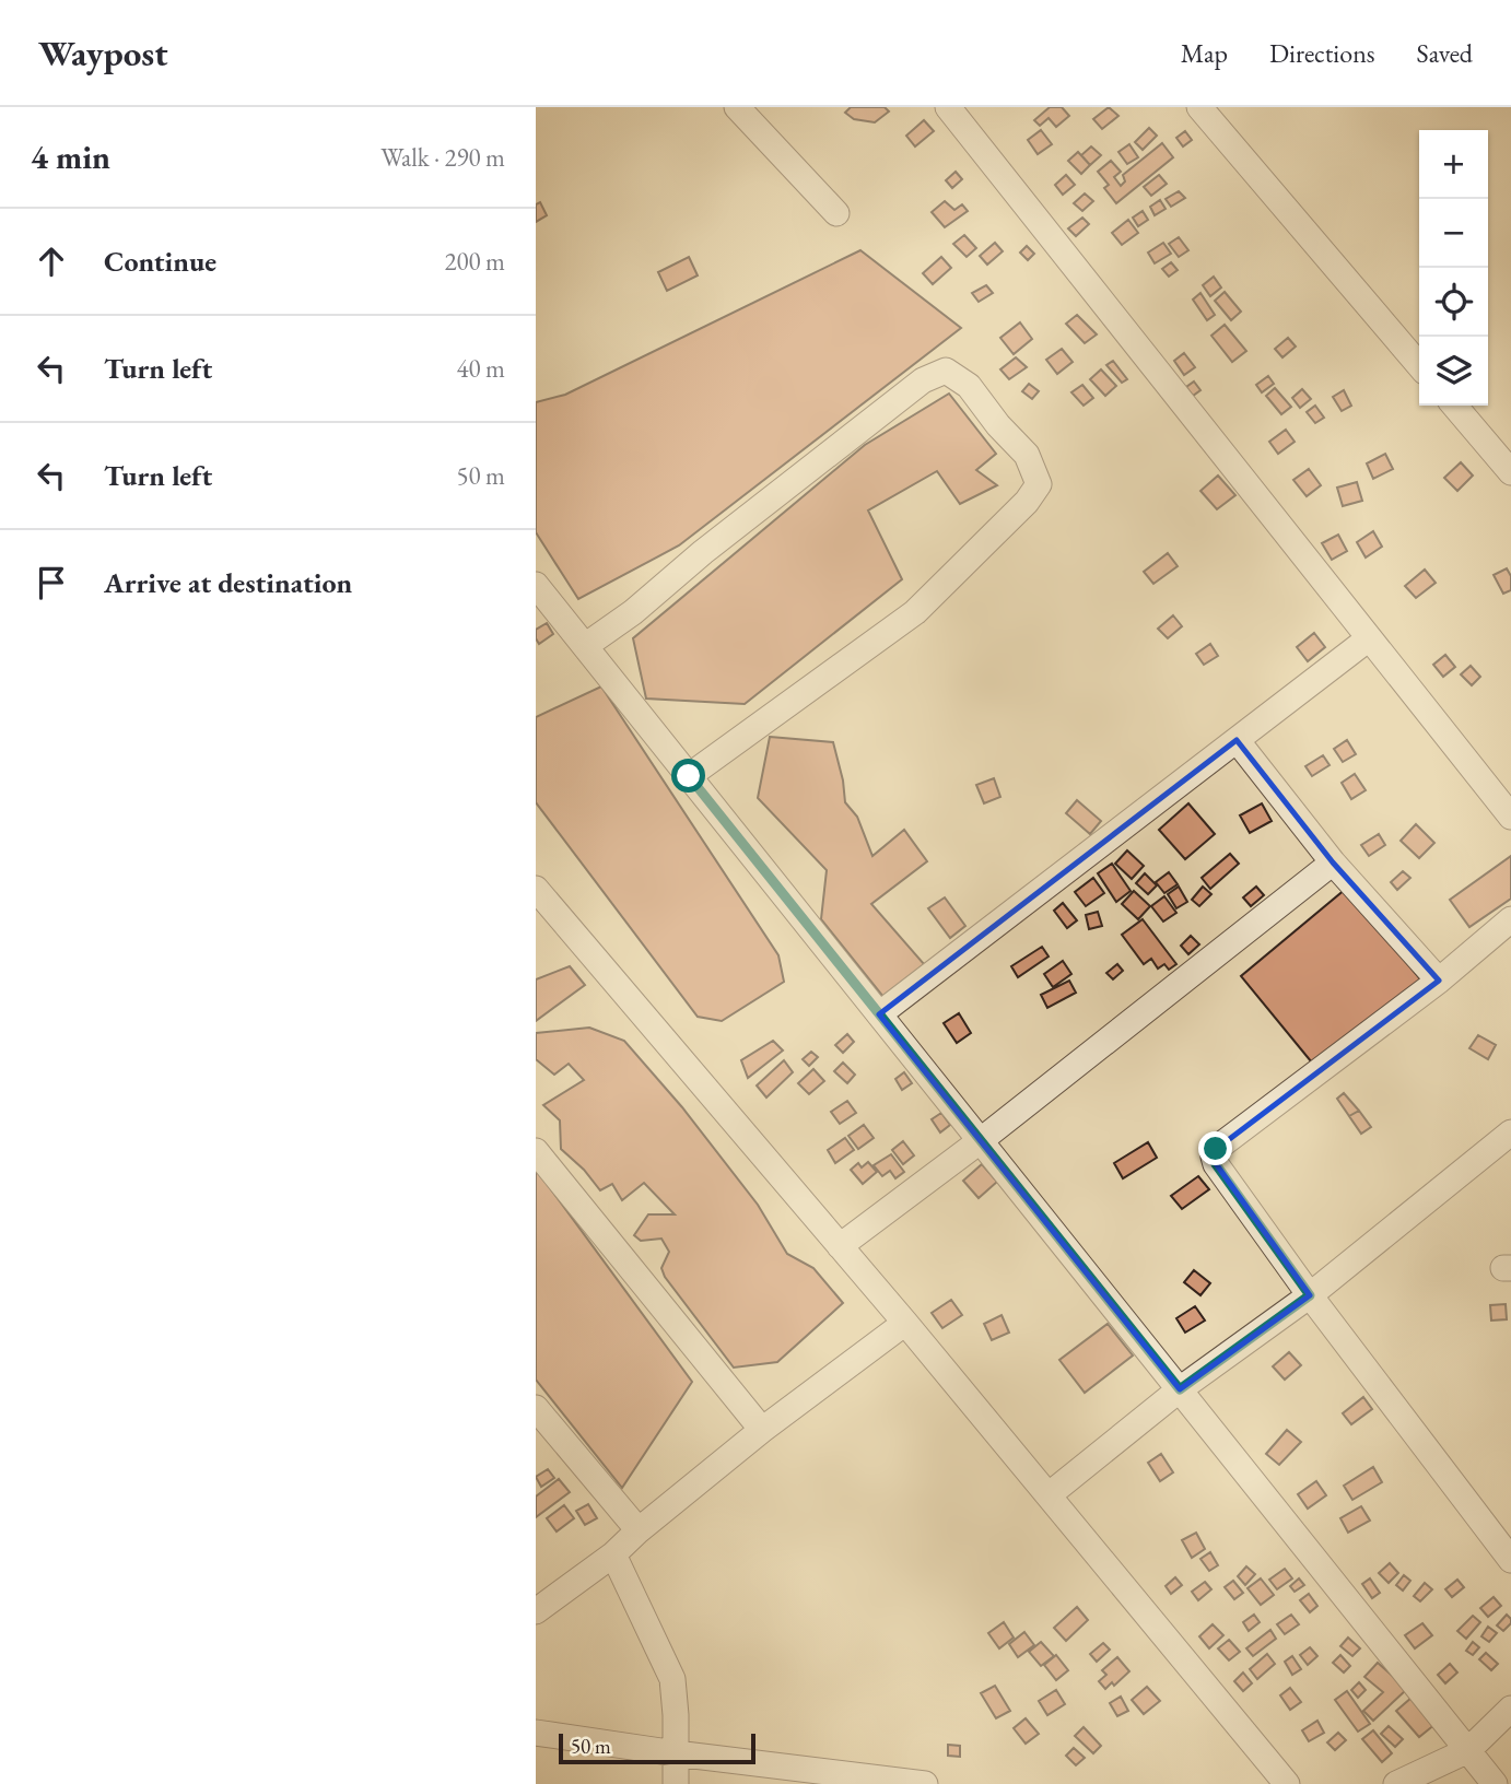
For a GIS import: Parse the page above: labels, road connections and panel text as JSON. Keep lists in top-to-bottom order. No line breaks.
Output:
{"scale_bar":"50 m","page":{"header":"Waypost","nav":["Map","Directions","Saved"],"heading":["4 min","Walk · 290 m"],"map_buttons":["+","−"],"list":[["Continue","200 m"],["Turn left","40 m"],["Turn left","50 m"],"Arrive at destination"],"scale":"50 m"}}
